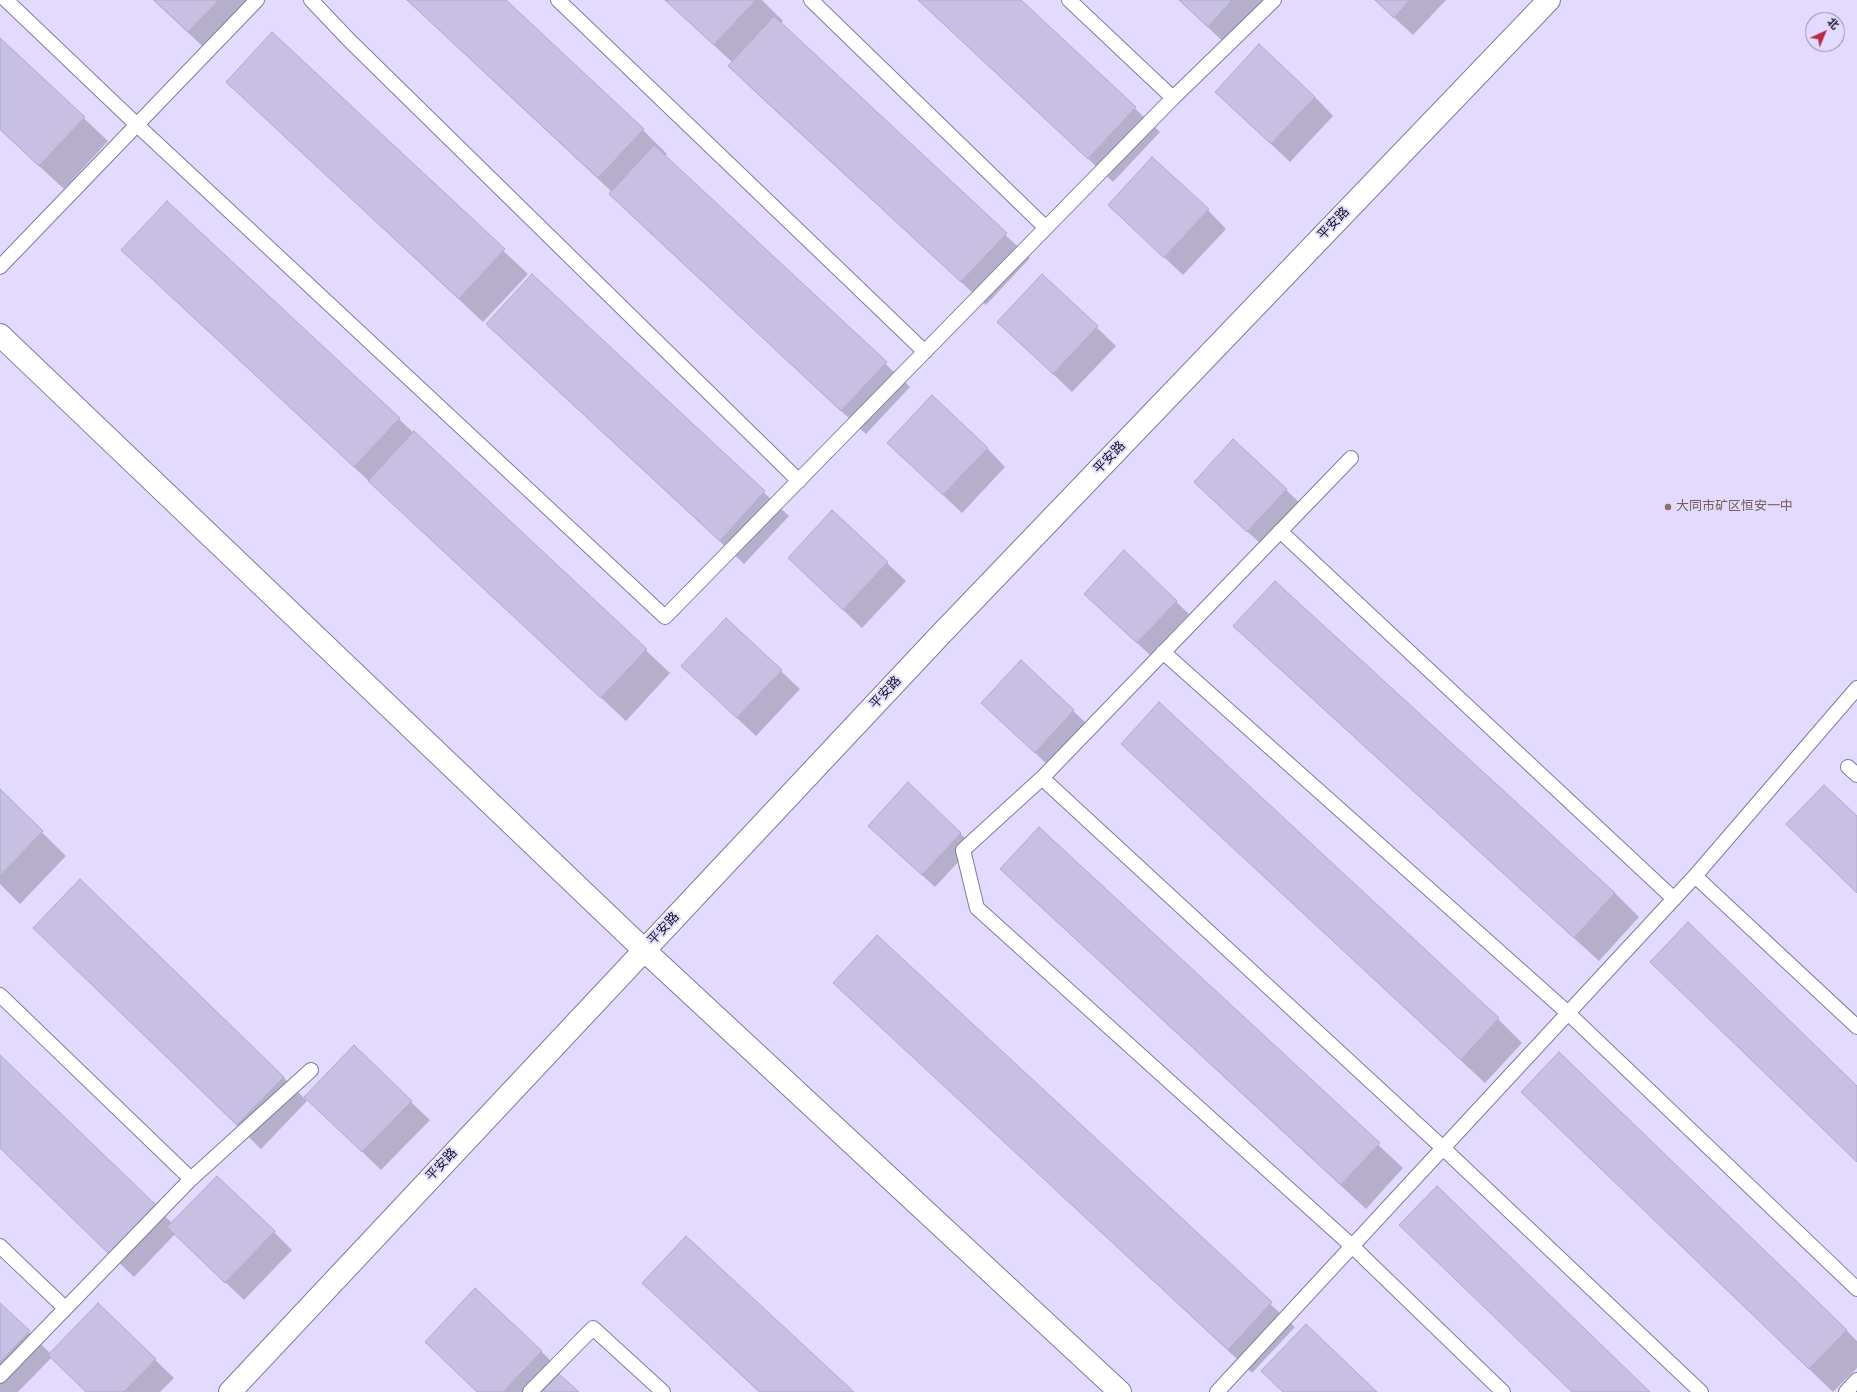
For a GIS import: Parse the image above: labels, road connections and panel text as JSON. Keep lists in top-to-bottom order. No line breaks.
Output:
{"streets":{"street":["平安路"]},"places":["大同市矿区恒安一中"],"north":"top right"}
